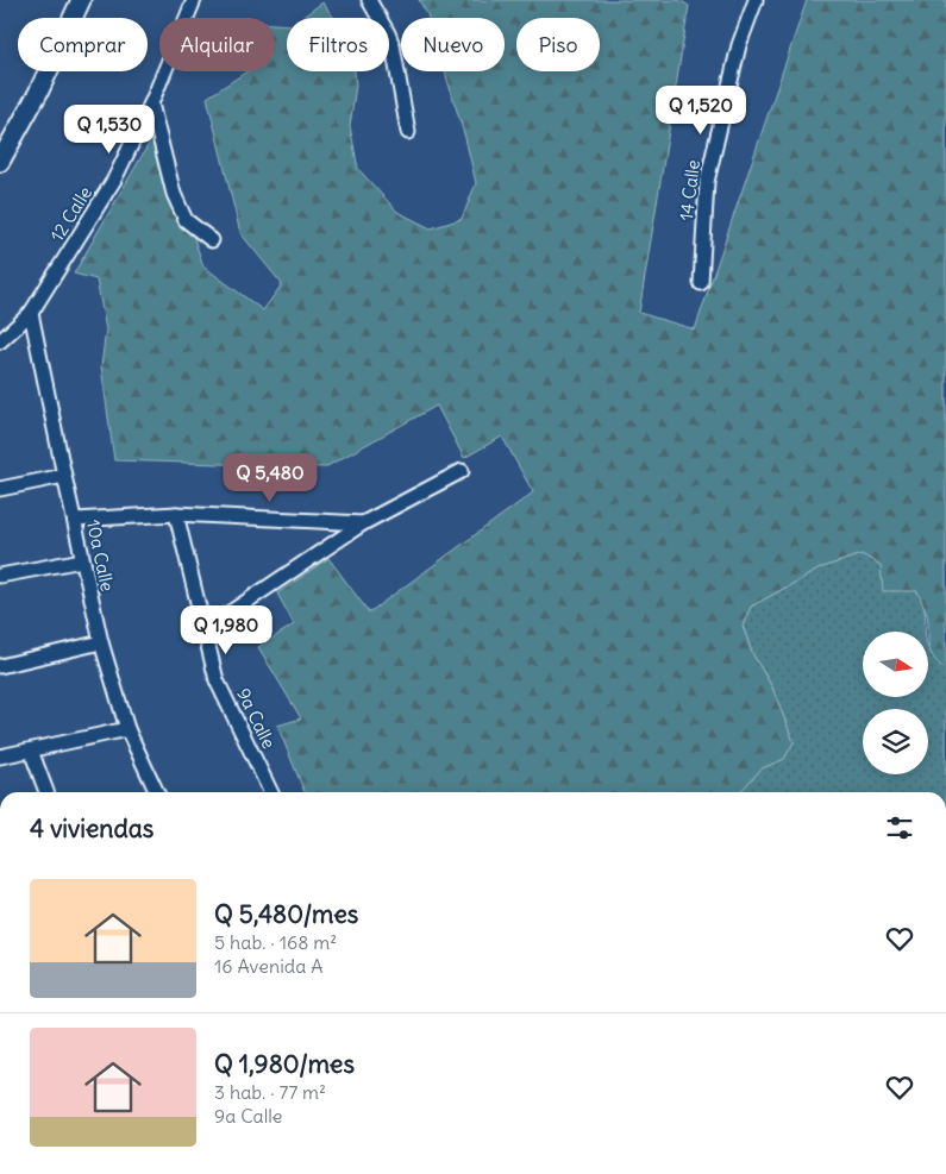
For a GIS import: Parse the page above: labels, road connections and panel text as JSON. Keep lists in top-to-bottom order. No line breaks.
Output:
{"streets":{"street":["14 Calle","12 Calle","10a Calle","9a Calle"]},"crossings":[["12 Calle","10a Calle"]],"north":"right","page":{"chip":["Comprar","Alquilar","Filtros","Nuevo","Piso"],"price":["Q 1,520","Q 1,530","Q 5,480","Q 1,980"],"heading":"4 viviendas","list":[{"name":"Q 5,480/mes","note":"5 hab. · 168 m² · 16 Avenida A"},{"name":"Q 1,980/mes","note":"3 hab. · 77 m² · 9a Calle"}]}}
